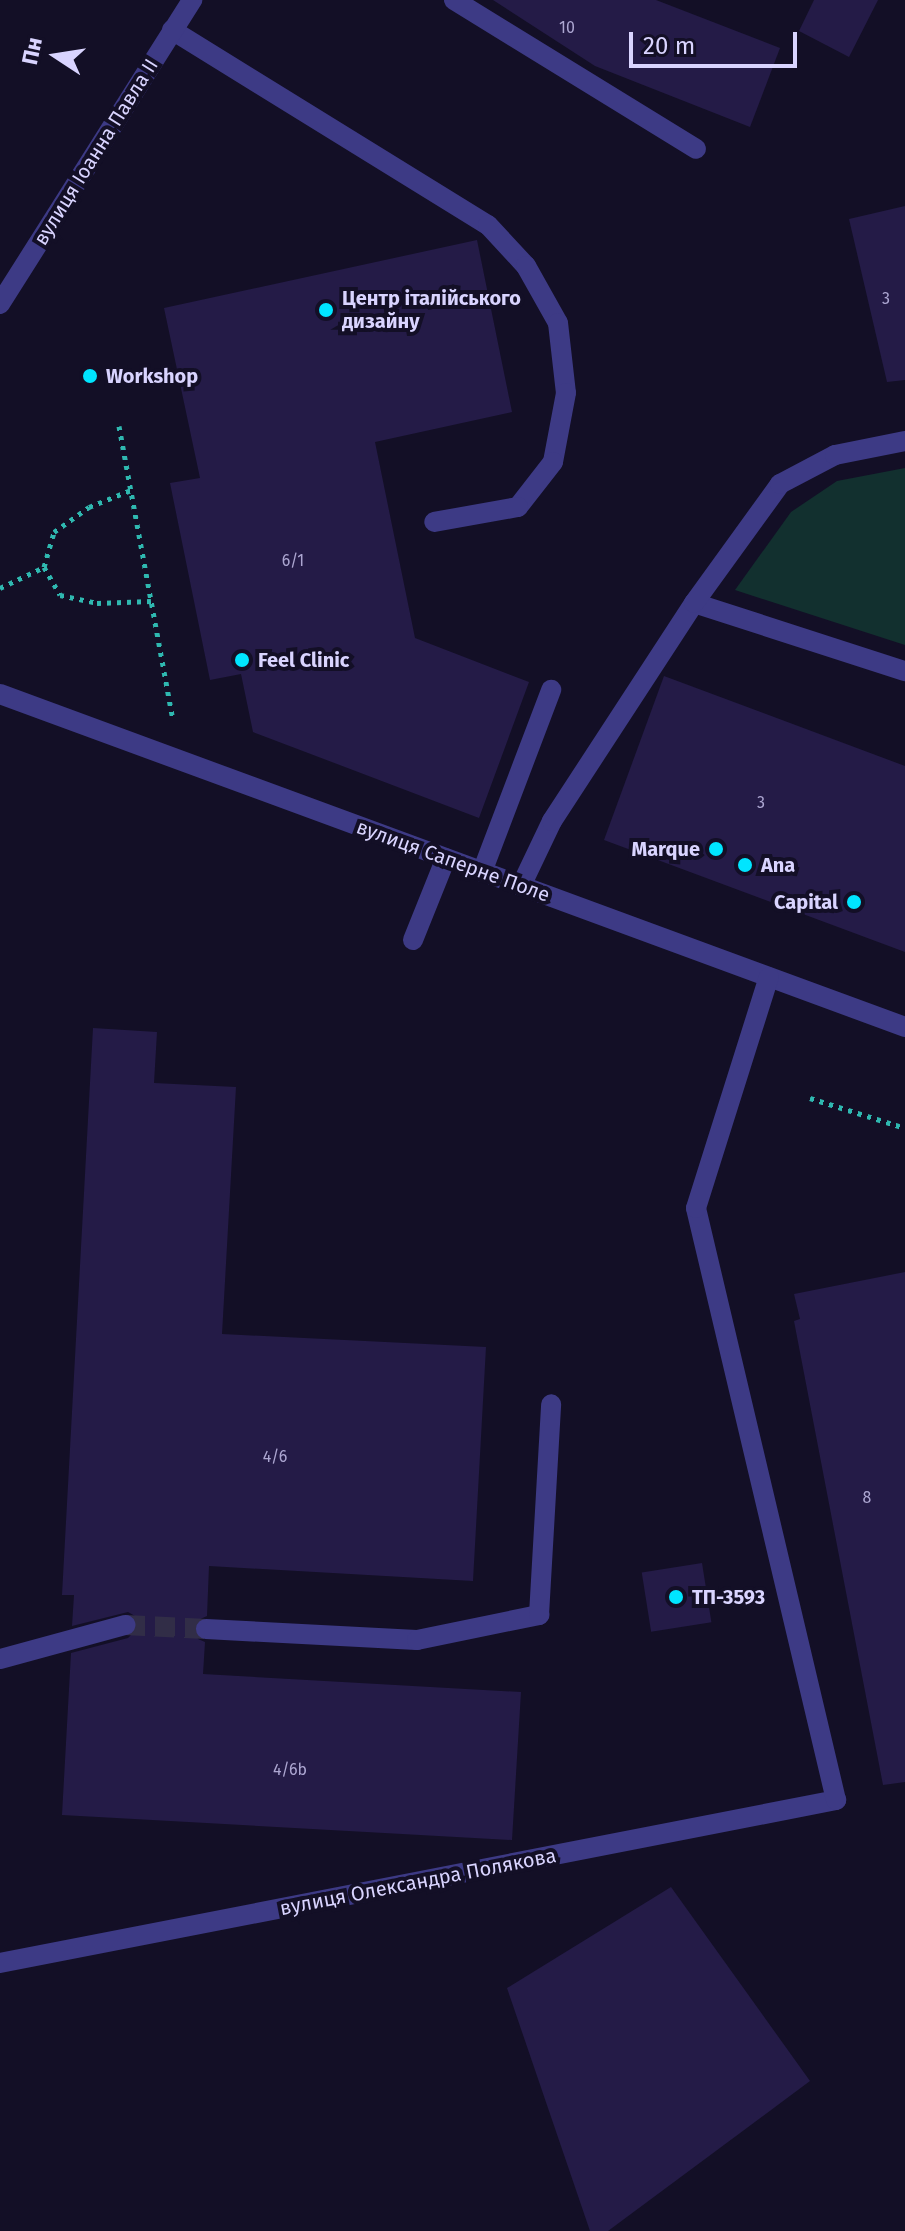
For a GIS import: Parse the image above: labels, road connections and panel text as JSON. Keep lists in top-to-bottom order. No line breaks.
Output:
{"streets":{"street":["вулиця Іоанна Павла II","вулиця Саперне Поле","вулиця Олександра Полякова"]},"crossings":[["вулиця Саперне Поле","вулиця Олександра Полякова"]],"places":["Центр італійського дизайну","Workshop","Feel Clinic","Marque","Ana","Capital","ТП-3593"],"house_numbers":["10","3","6/1","3","4/6","8","4/6b"],"scale_bar":"20 m","north":"left"}
